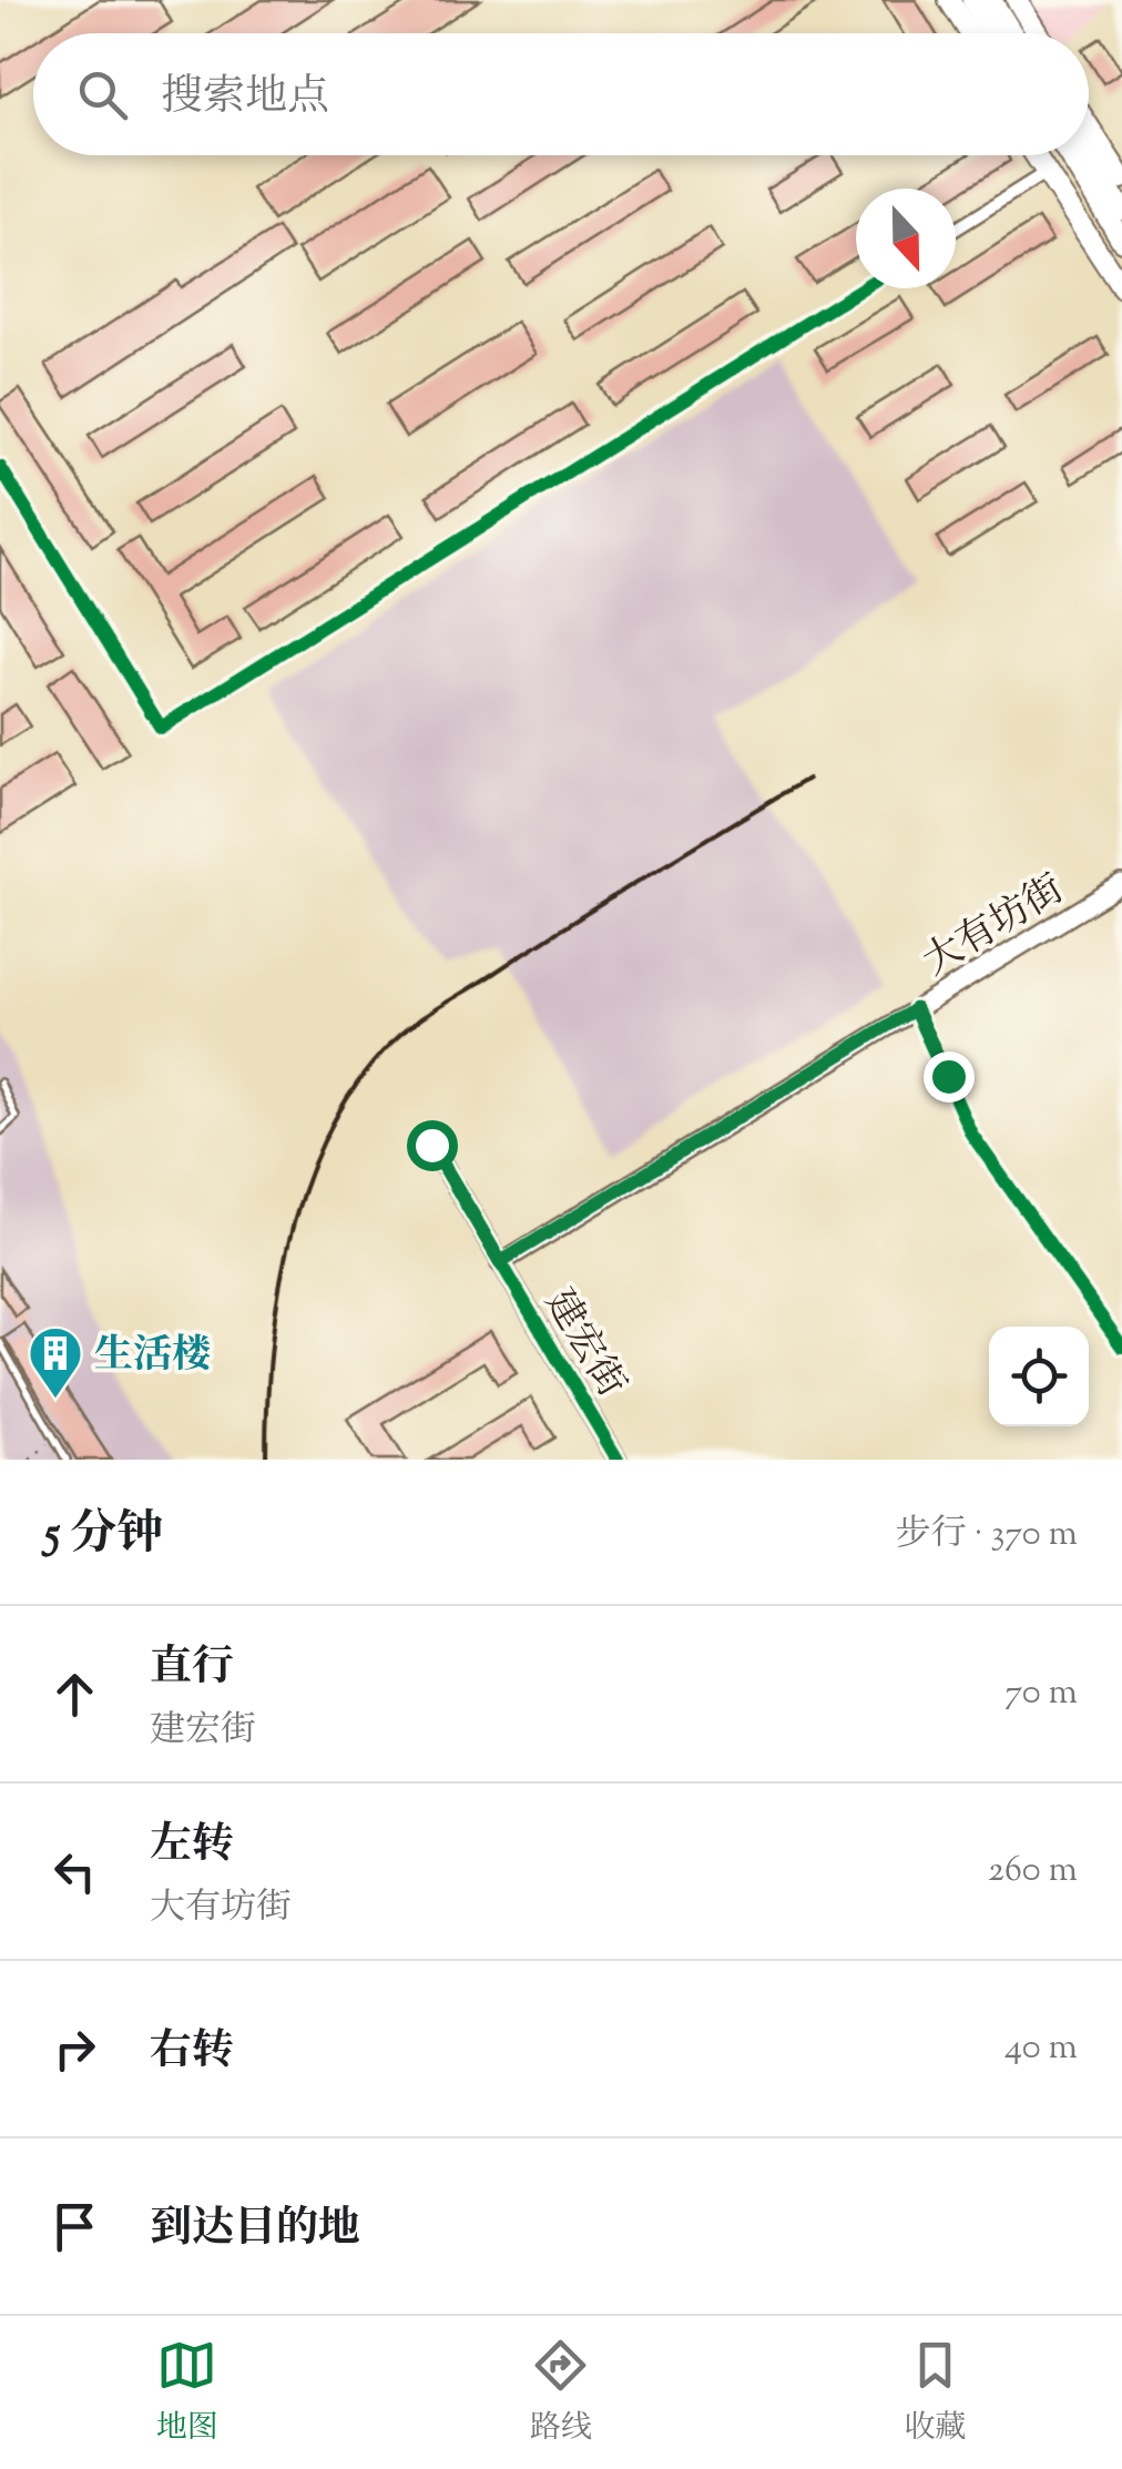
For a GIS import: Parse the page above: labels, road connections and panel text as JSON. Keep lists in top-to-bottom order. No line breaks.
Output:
{"streets":{"main road":["大有坊街","建宏街"]},"crossings":[["大有坊街","建宏街"]],"places":{"building":["生活楼"]},"north":"bottom","page":{"search":"搜索地点","heading":["5 分钟","步行 · 370 m"],"list":[["直行","建宏街","70 m"],["左转","大有坊街","260 m"],["右转","40 m"],"到达目的地"],"nav":["地图","路线","收藏"]}}
